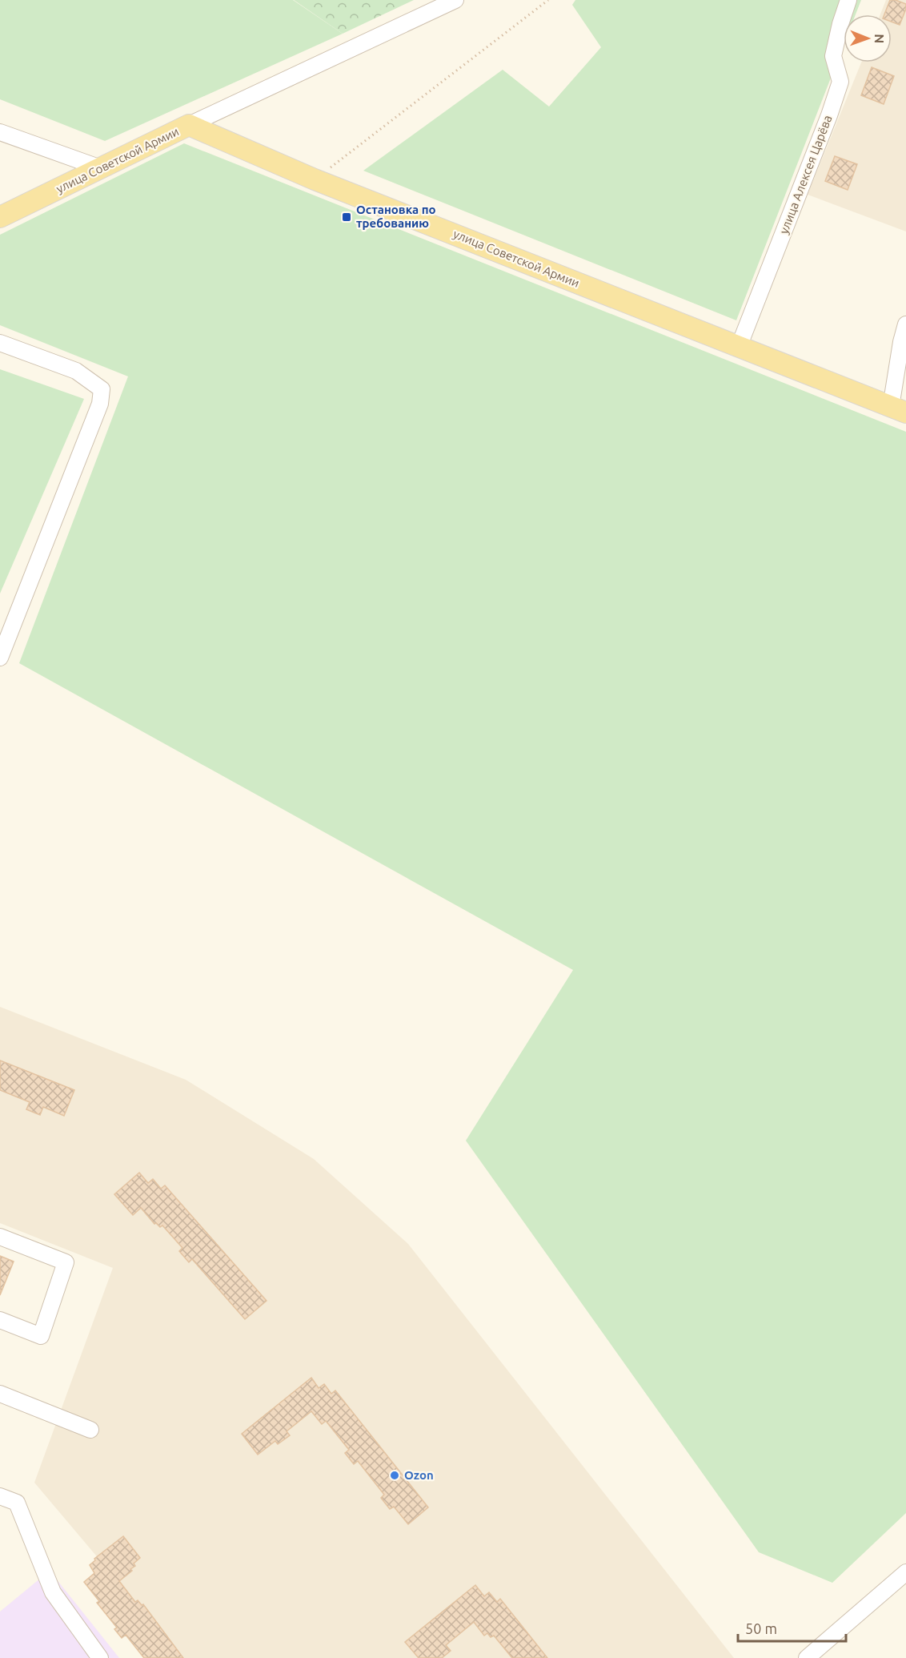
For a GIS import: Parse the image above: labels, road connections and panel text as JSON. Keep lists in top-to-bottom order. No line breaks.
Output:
{"streets":{"main road":["улица Советской Армии"],"street":["улица Алексея Царёва"]},"crossings":[["улица Советской Армии","улица Алексея Царёва"]],"places":{"transit":["Остановка по требованию"],"other":["Ozon"]},"scale_bar":"50 m","north":"right"}
